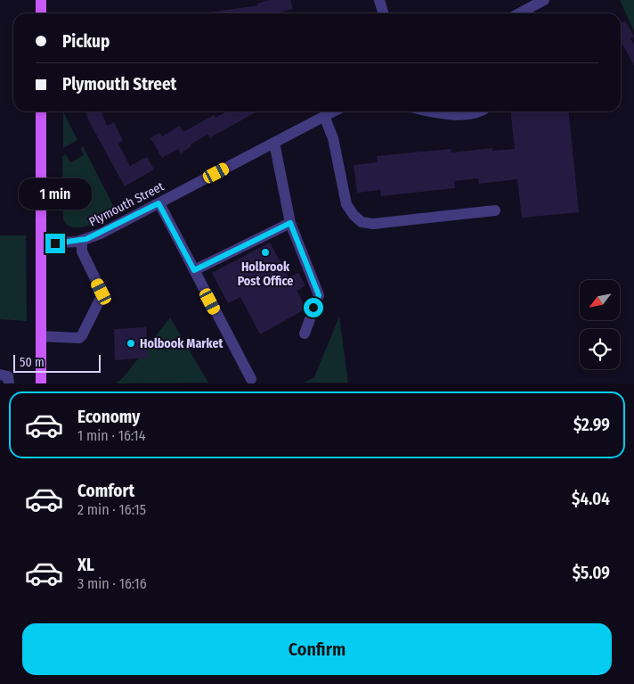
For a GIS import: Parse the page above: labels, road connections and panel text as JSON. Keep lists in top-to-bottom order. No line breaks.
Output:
{"streets":{"street":["Plymouth Street"]},"places":["Holbrook Post Office","Holbook Market"],"scale_bar":"50 m","north":"bottom left","page":{"banner":["Pickup","Plymouth Street"],"bubble":"1 min","scale":"50 m","list":[{"name":"Economy","note":"1 min · 16:14","value":"$2.99"},{"name":"Comfort","note":"2 min · 16:15","value":"$4.04"},{"name":"XL","note":"3 min · 16:16","value":"$5.09"}],"buttons":"Confirm"}}
